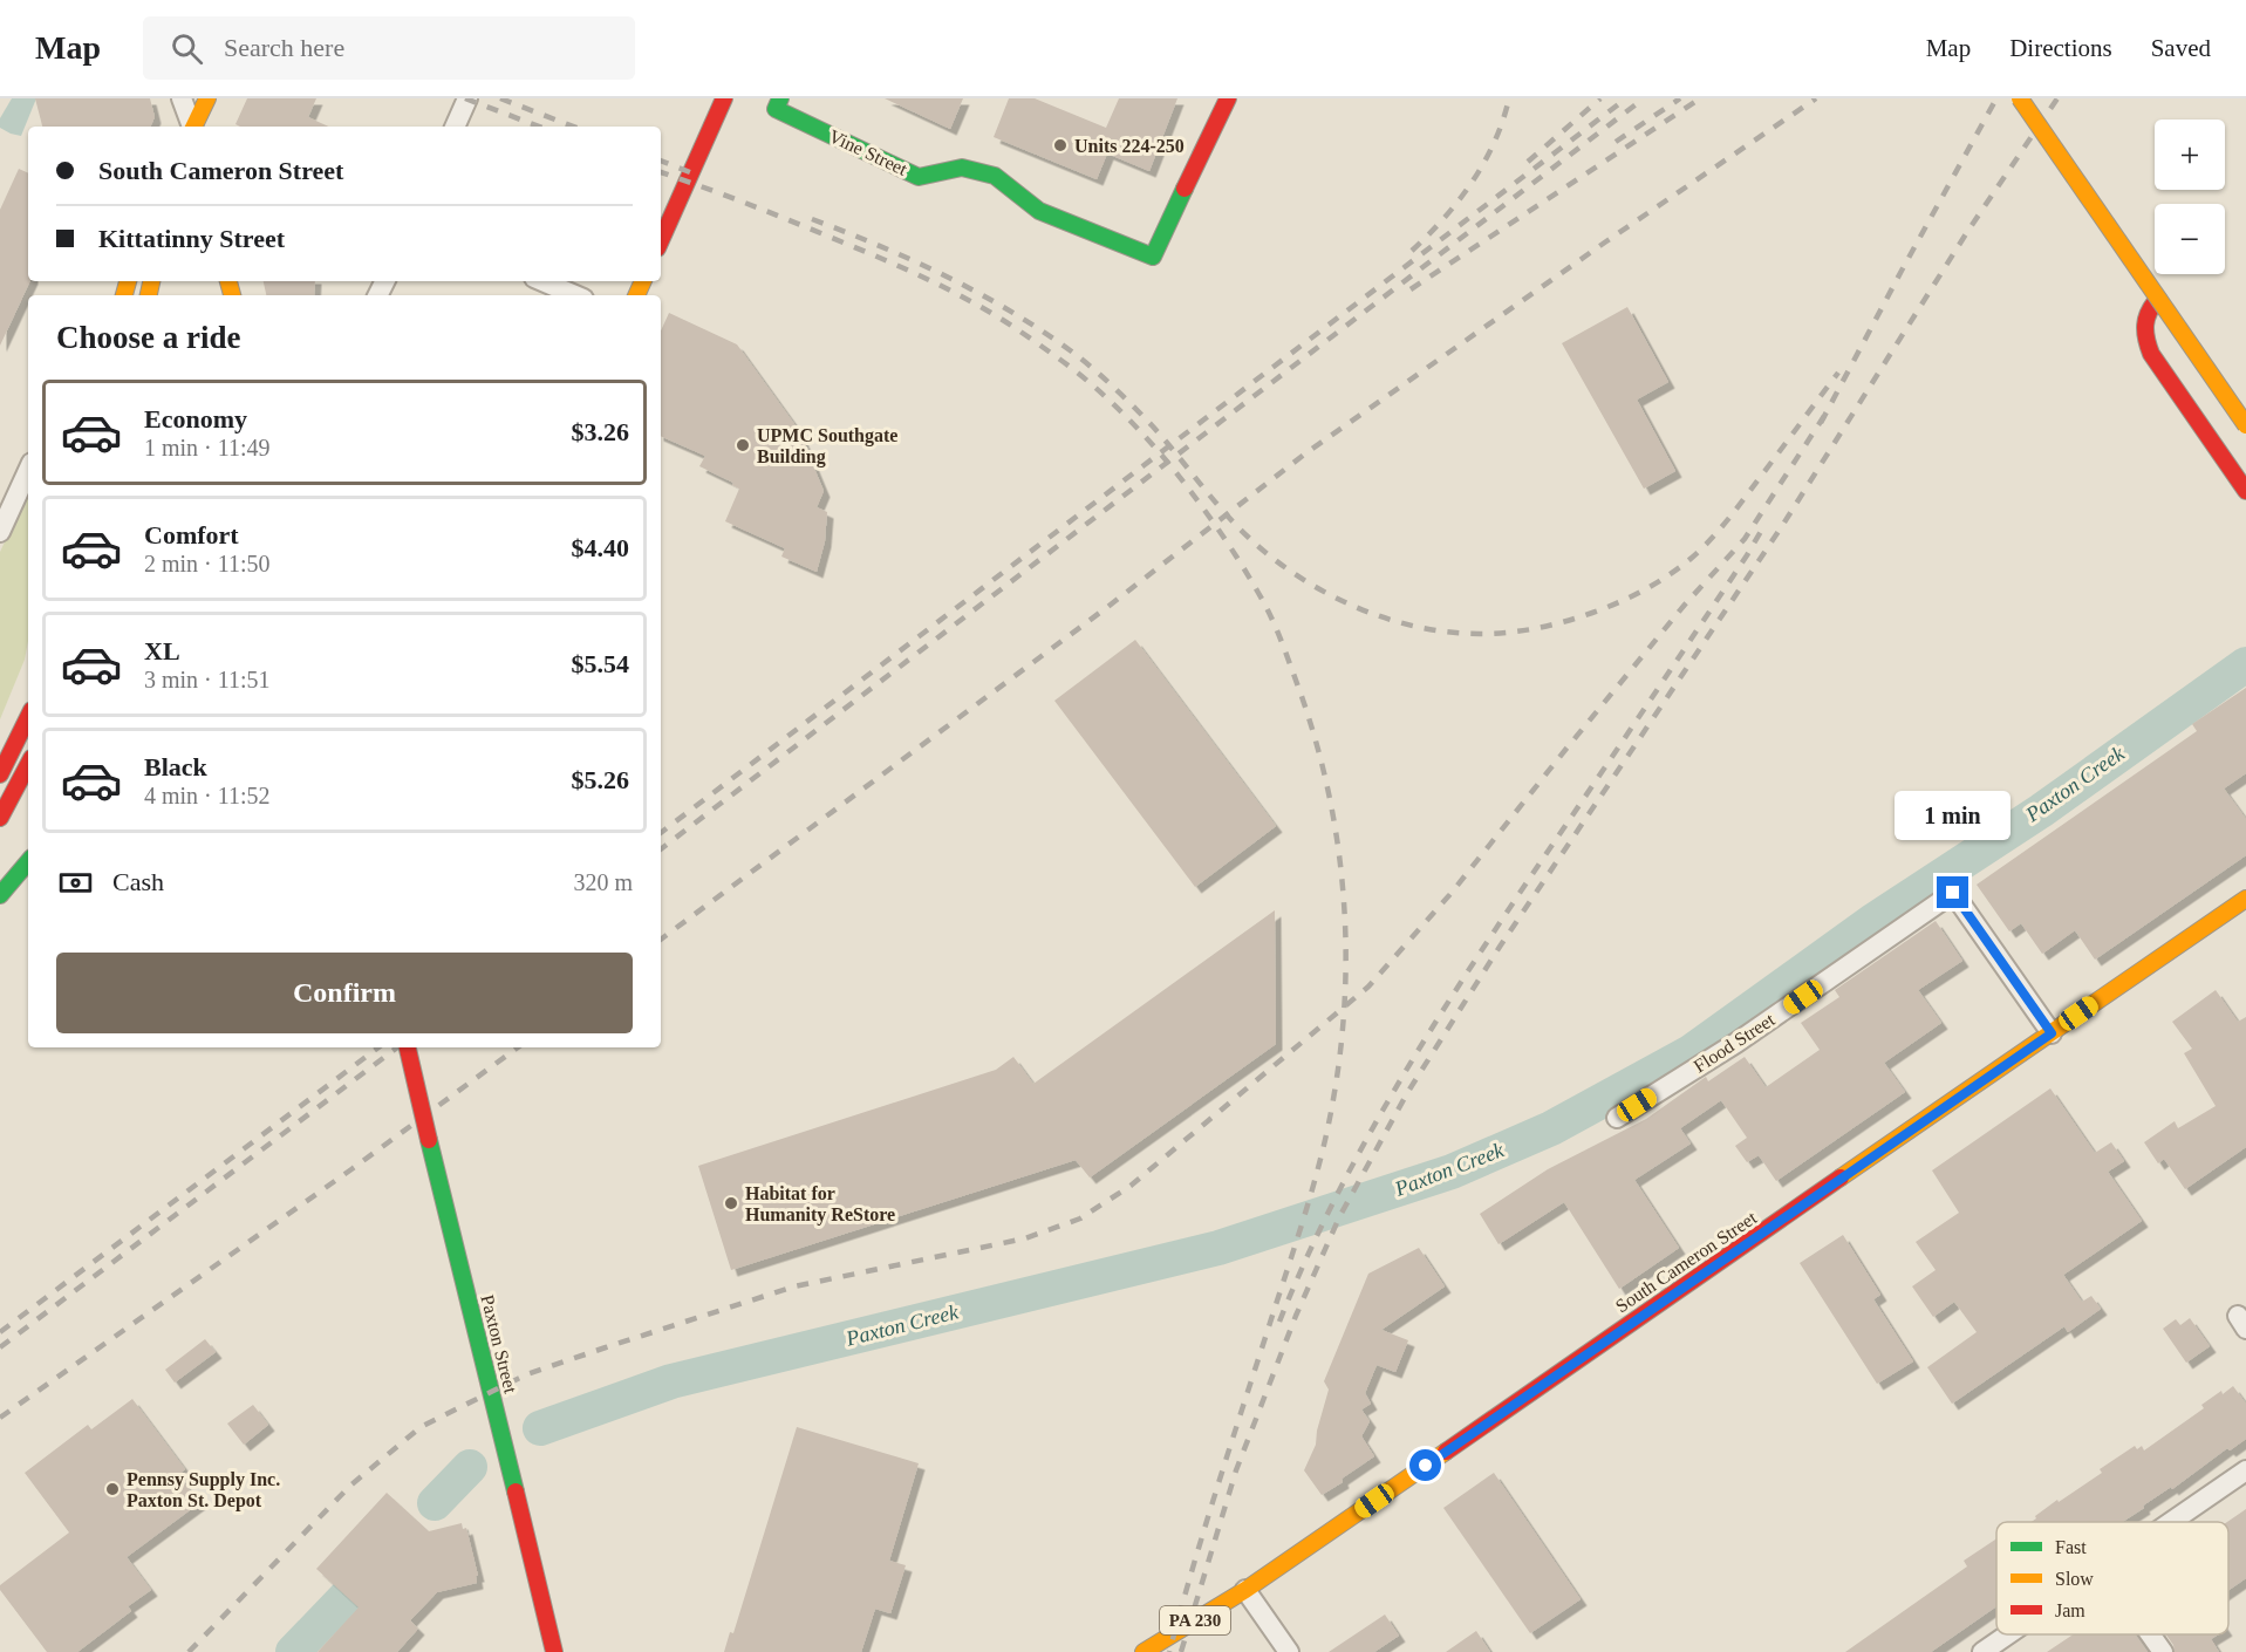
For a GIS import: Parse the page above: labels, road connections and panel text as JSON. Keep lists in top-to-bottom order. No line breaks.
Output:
{"streets":{"main road":["Vine Street","South Cameron Street","Paxton Street","PA 230"],"street":["Flood Street"]},"crossings":[["Flood Street","South Cameron Street"]],"water":["Paxton Creek"],"places":["Units 224-250","UPMC Southgate Building","Habitat for Humanity ReStore","Pennsy Supply Inc. Paxton St. Depot"],"legend":["Fast","Slow","Jam"],"page":{"header":"Map","search":"Search here","nav":["Map","Directions","Saved"],"map_buttons":["+","−"],"banner":["South Cameron Street","Kittatinny Street"],"heading":"Choose a ride","list":[{"name":"Economy","note":"1 min · 11:49","value":"$3.26"},{"name":"Comfort","note":"2 min · 11:50","value":"$4.40"},{"name":"XL","note":"3 min · 11:51","value":"$5.54"},{"name":"Black","note":"4 min · 11:52","value":"$5.26"}],"bubble":"1 min","pay":["Cash","320 m"],"buttons":"Confirm"}}
